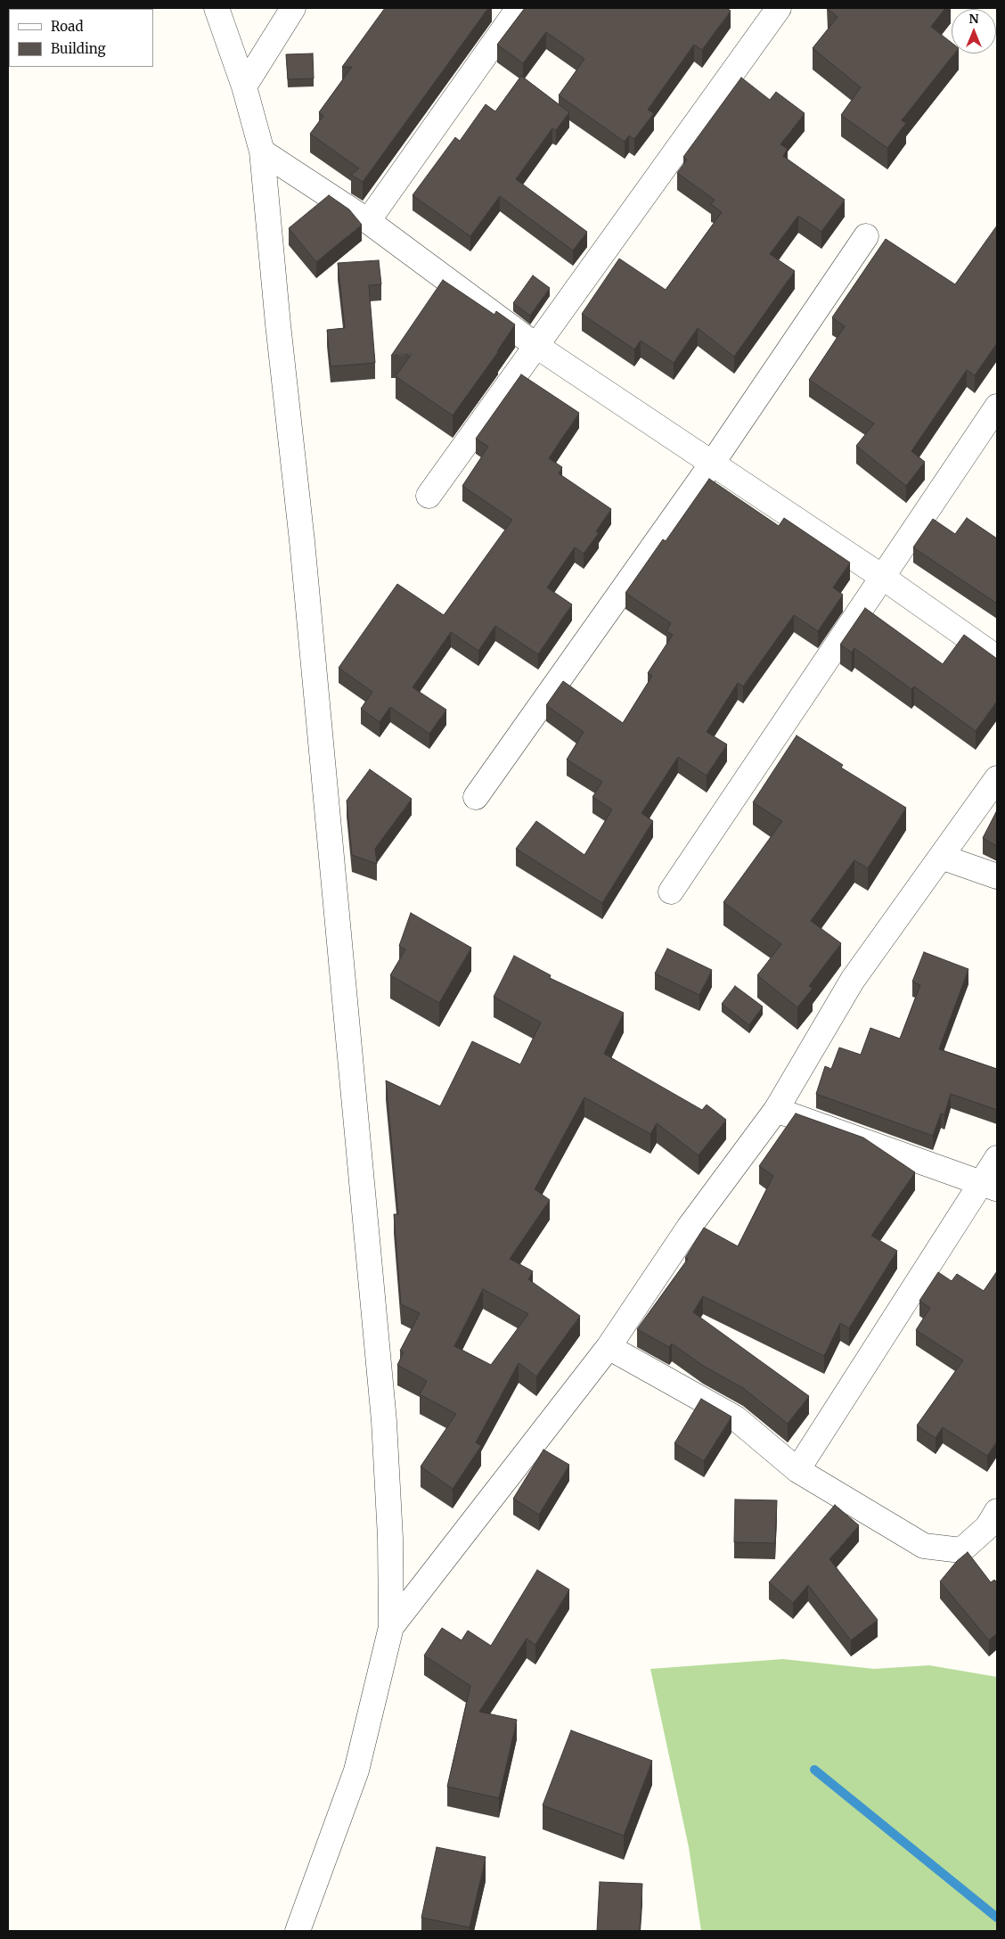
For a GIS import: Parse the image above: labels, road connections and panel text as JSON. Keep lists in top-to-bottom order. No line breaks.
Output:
{"legend":["Road","Building"],"north":"top"}
